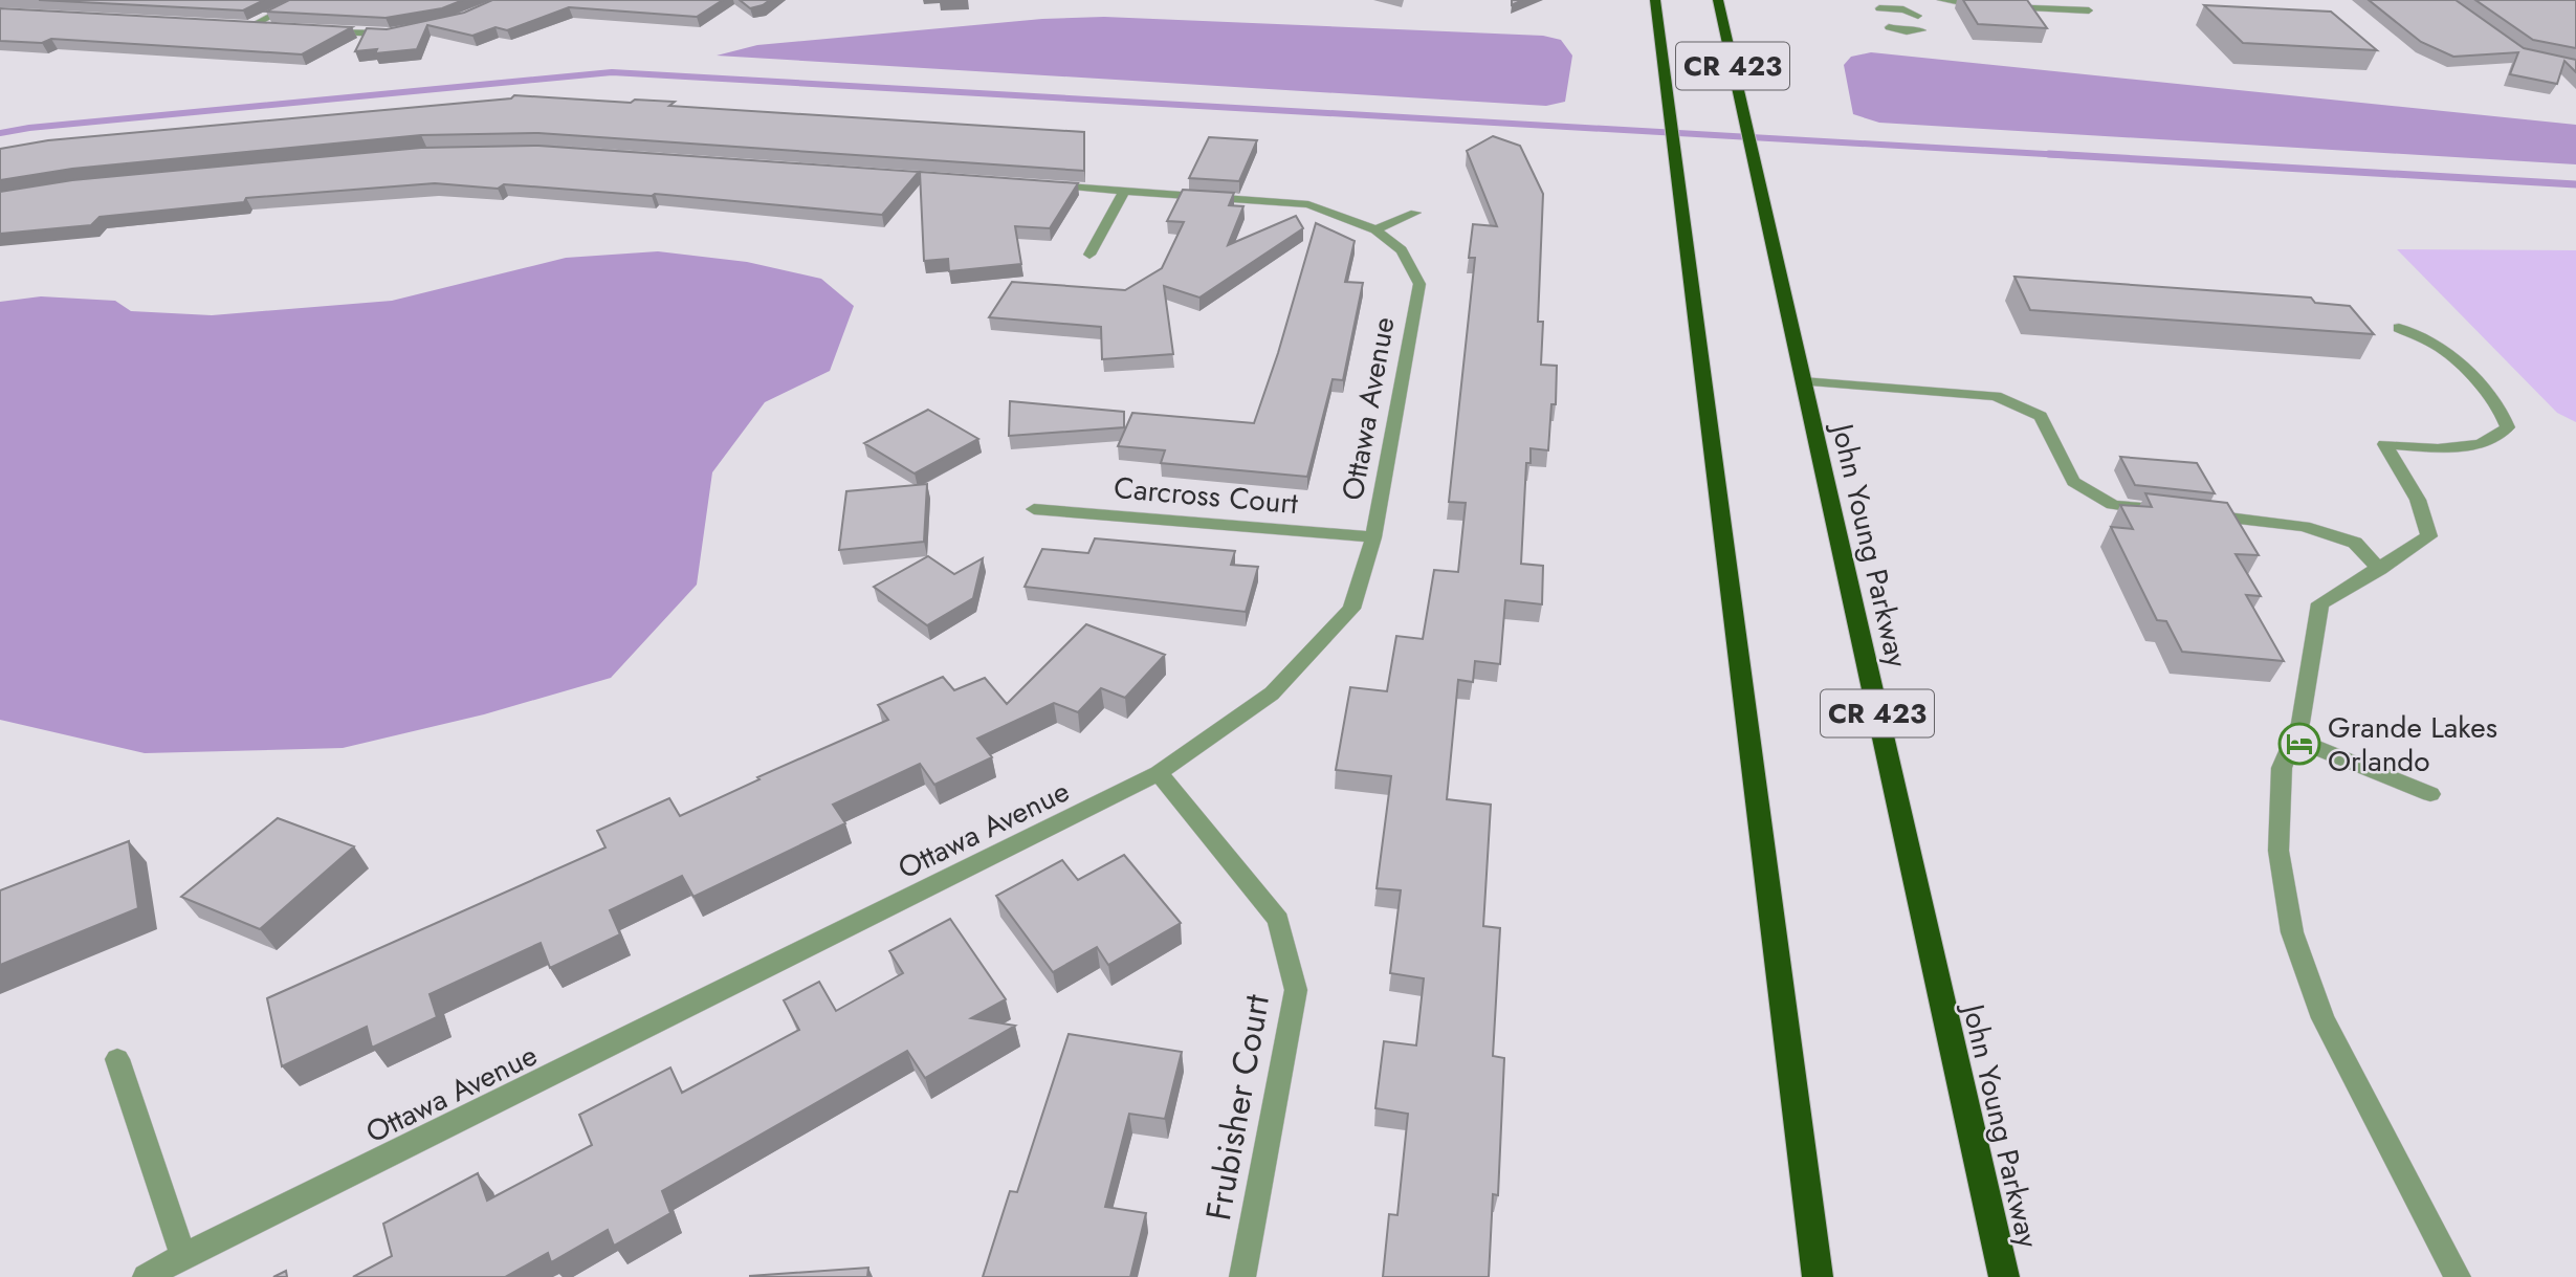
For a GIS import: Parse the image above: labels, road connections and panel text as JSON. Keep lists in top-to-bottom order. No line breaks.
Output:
{"streets":{"highway":["CR 423","John Young Parkway"],"street":["Ottawa Avenue","Carcross Court","Frubisher Court"]},"crossings":[["Ottawa Avenue","Carcross Court"],["Ottawa Avenue","Frubisher Court"]],"places":{"hotel":["Grande Lakes Orlando"]}}
